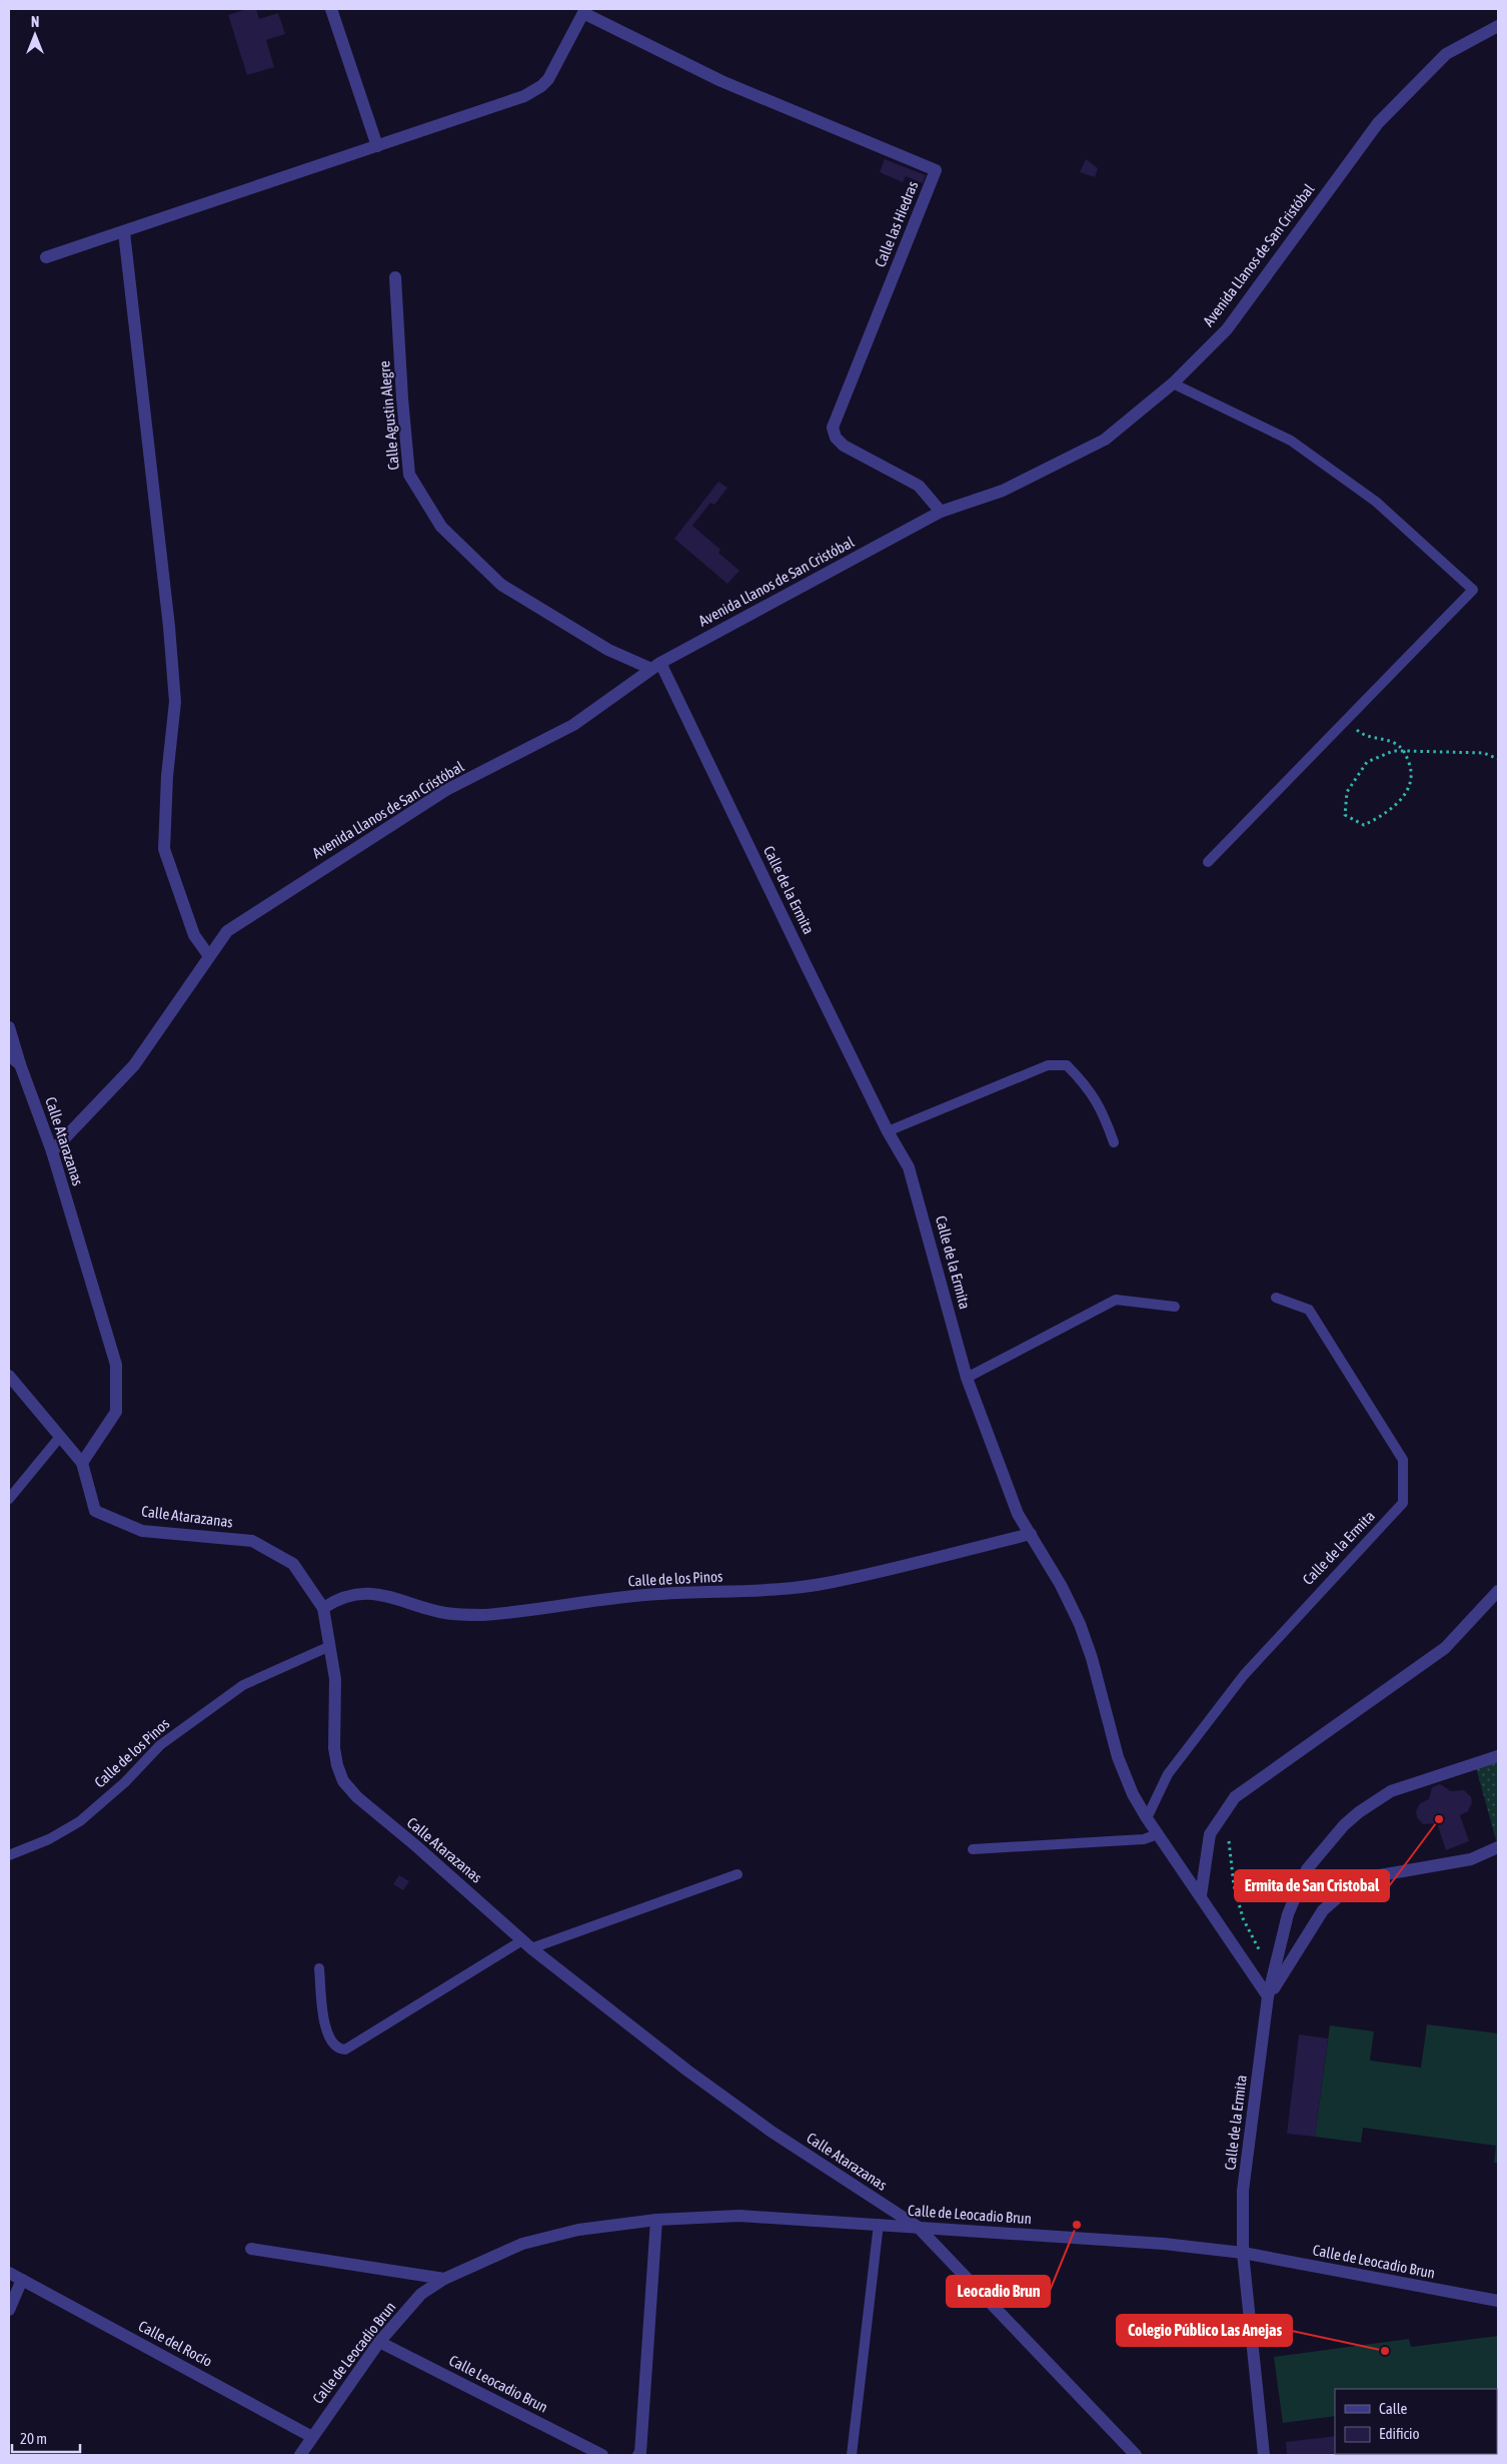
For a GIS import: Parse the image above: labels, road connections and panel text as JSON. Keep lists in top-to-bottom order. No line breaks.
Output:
{"streets":{"street":["Calle las Hiedras","Avenida Llanos de San Cristóbal","Calle Agustin Alegre","Calle de la Ermita","Calle Atarazanas","Calle de los Pinos","Calle de Leocadio Brun","Calle del Rocío","Calle Leocadio Brun"]},"crossings":[["Calle las Hiedras","Avenida Llanos de San Cristóbal"],["Avenida Llanos de San Cristóbal","Calle Agustin Alegre"],["Avenida Llanos de San Cristóbal","Calle de la Ermita"],["Avenida Llanos de San Cristóbal","Calle Atarazanas"],["Calle Agustin Alegre","Calle de la Ermita"],["Calle de la Ermita","Calle de los Pinos"],["Calle de la Ermita","Calle de Leocadio Brun"],["Calle Atarazanas","Calle de los Pinos"],["Calle Atarazanas","Calle de Leocadio Brun"],["Calle de Leocadio Brun","Calle del Rocío"],["Calle de Leocadio Brun","Calle Leocadio Brun"]],"places":["Ermita de San Cristobal","Leocadio Brun","Colegio Público Las Anejas"],"legend":["Calle","Edificio"],"scale_bar":"20 m","north":"top"}
